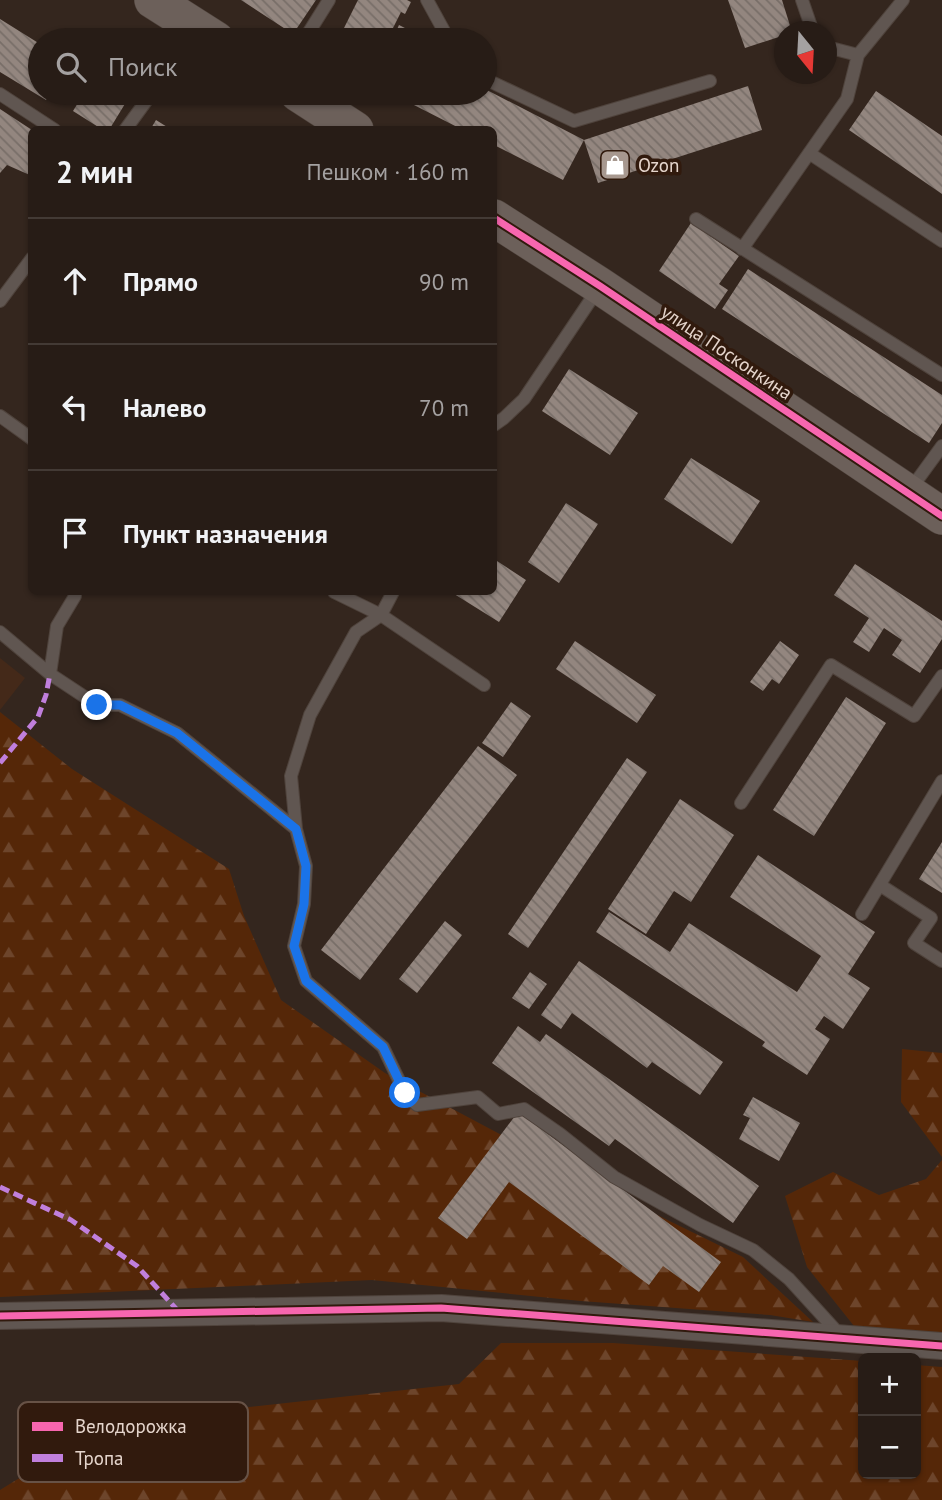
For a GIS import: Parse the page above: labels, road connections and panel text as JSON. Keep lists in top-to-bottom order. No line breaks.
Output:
{"streets":{"street":["улица Посконкина"]},"places":{"shop":["Ozon"]},"legend":["Велодорожка","Тропа"],"north":"bottom","page":{"search":"Поиск","heading":["2 мин","Пешком · 160 m"],"list":[["Прямо","90 m"],["Налево","70 m"],"Пункт назначения"],"map_buttons":["+","−"]}}
